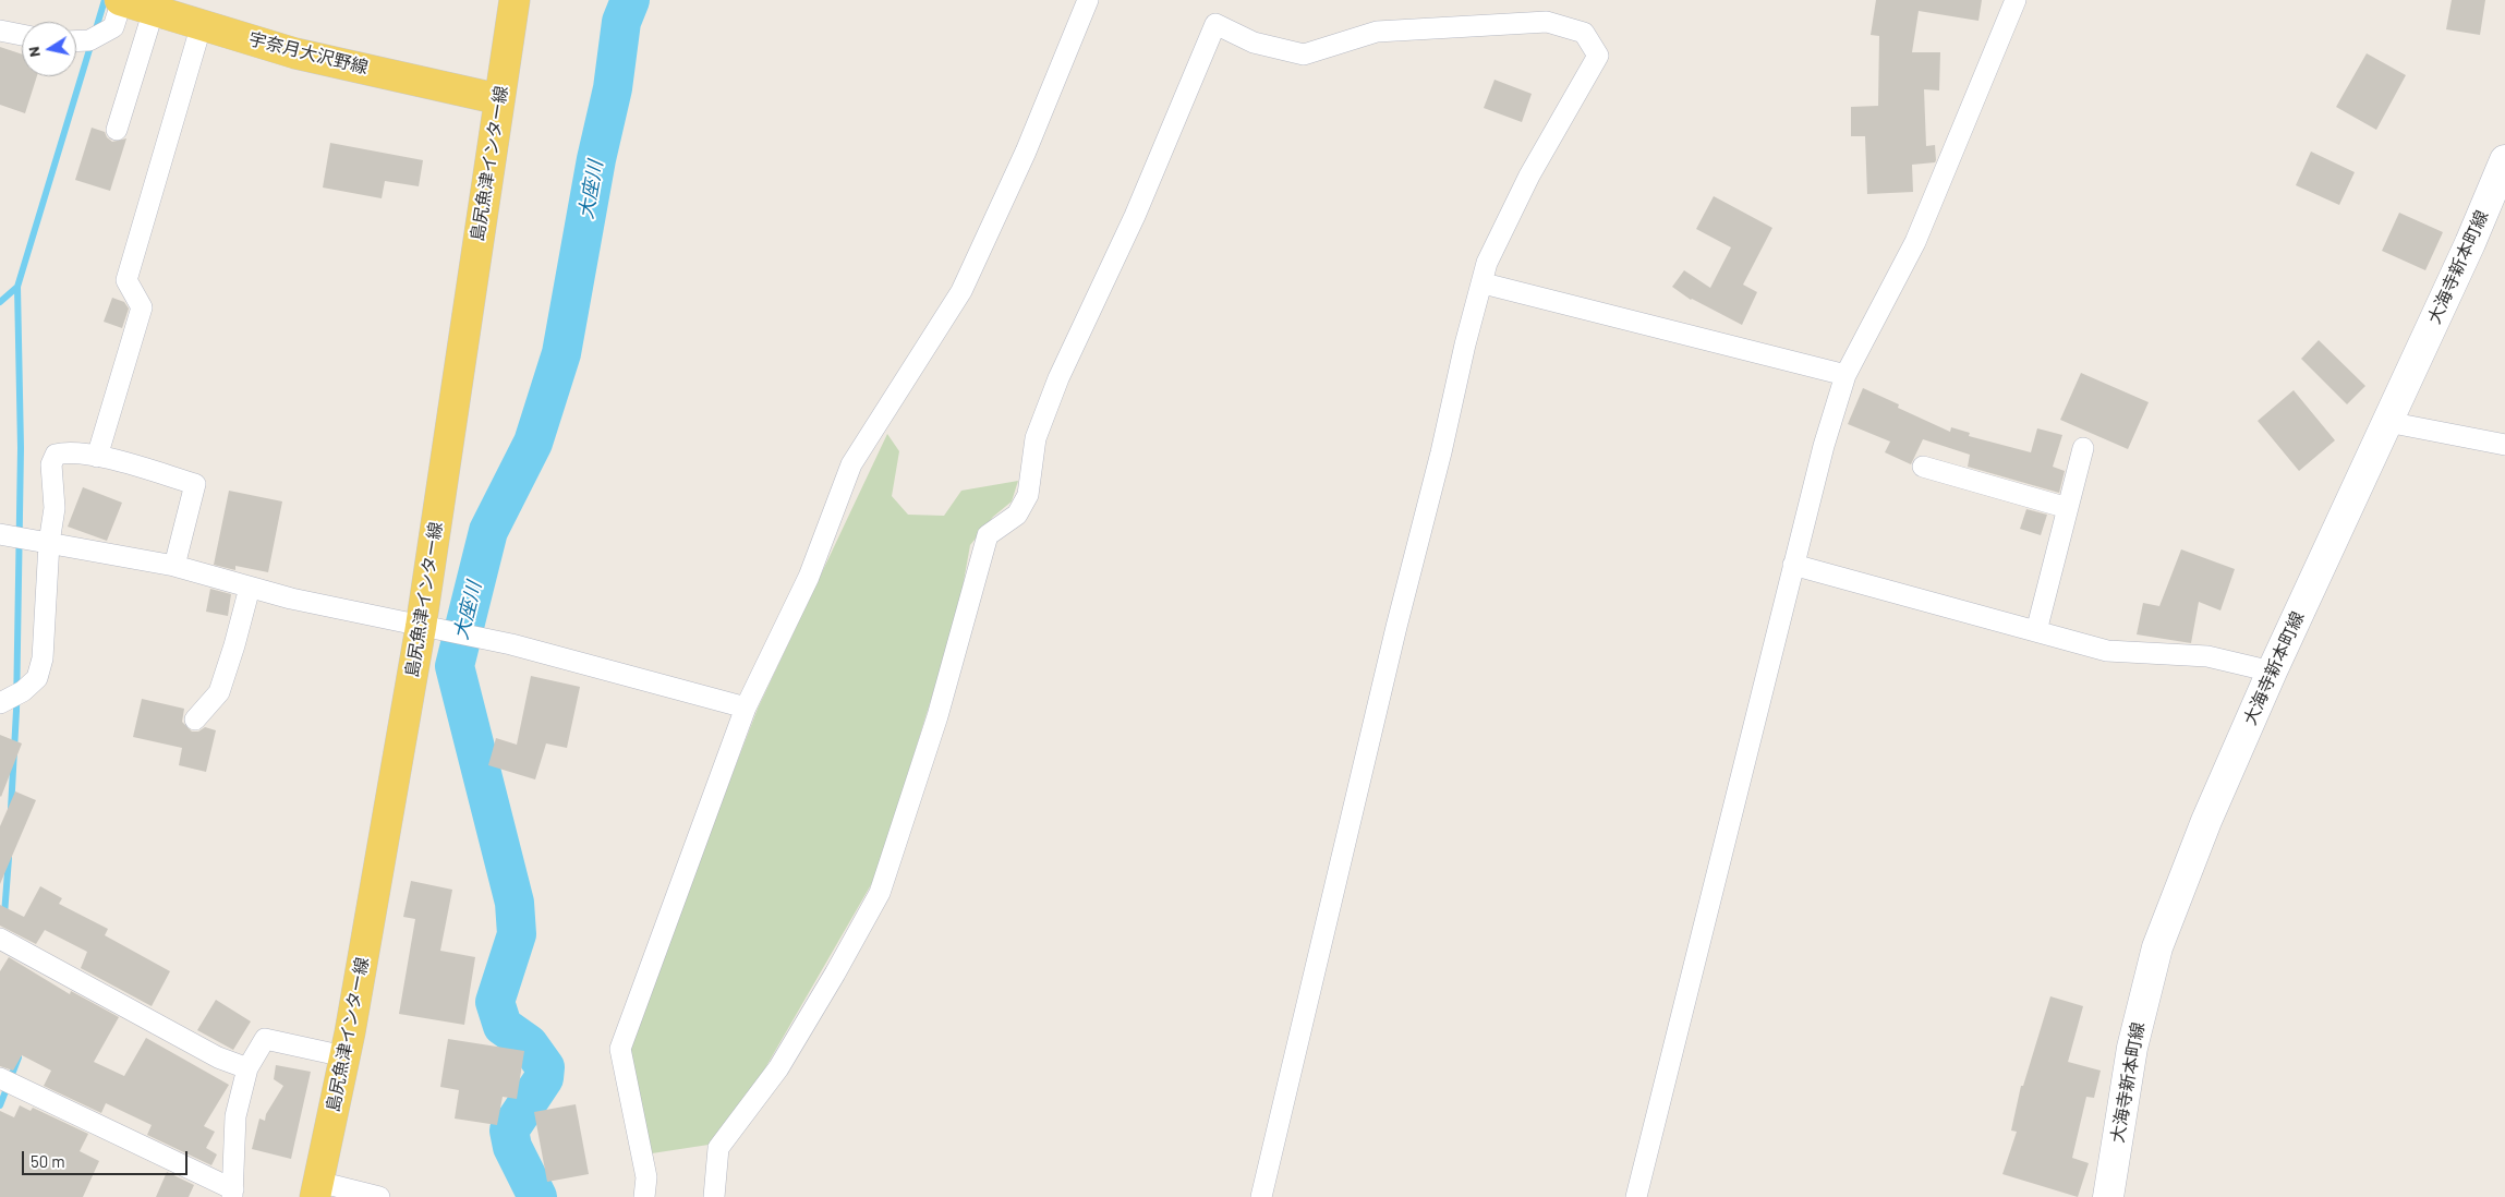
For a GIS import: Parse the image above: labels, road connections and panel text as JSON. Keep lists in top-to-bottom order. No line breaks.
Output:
{"streets":{"main road":["宇奈月大沢野線","島尻魚津インター線","大海寺新本町線"]},"crossings":[["宇奈月大沢野線","島尻魚津インター線"]],"water":["大座川"],"scale_bar":"50 m","north":"left"}
